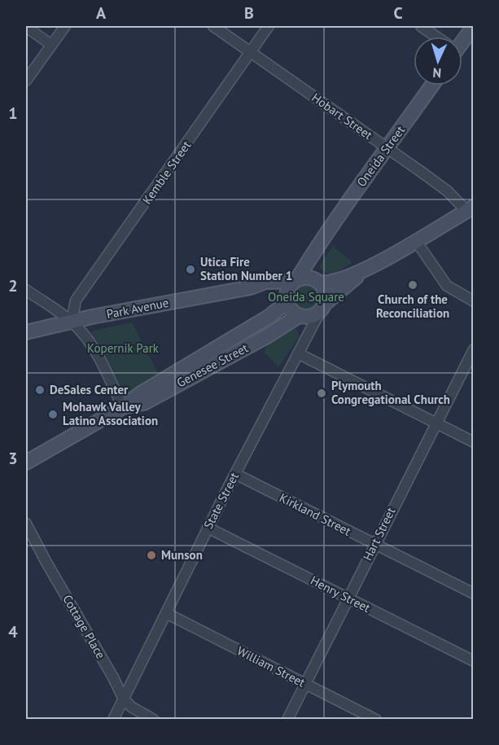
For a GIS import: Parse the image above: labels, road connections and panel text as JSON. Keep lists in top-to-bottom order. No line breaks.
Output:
{"streets":{"main road":["Oneida Street","Park Avenue","Genesee Street"],"street":["Hobart Street","Kemble Street","State Street","Kirkland Street","Hart Street","Henry Street","Cottage Place","William Street"]},"crossings":[["Hobart Street","Oneida Street"],["Hobart Street","Kemble Street"],["Oneida Street","Park Avenue"],["Oneida Street","Genesee Street"],["Oneida Street","State Street"],["Kemble Street","Park Avenue"],["Park Avenue","Genesee Street"],["Park Avenue","State Street"],["Genesee Street","State Street"],["State Street","Kirkland Street"],["State Street","Henry Street"],["State Street","Cottage Place"],["State Street","William Street"],["Kirkland Street","Hart Street"],["Hart Street","Henry Street"],["Hart Street","William Street"]],"parks":["Oneida Square","Kopernik Park"],"places":["Utica Fire Station Number 1","Church of the Reconciliation","DeSales Center","Plymouth Congregational Church","Mohawk Valley Latino Association","Munson"],"north":"bottom","grid":{"columns":["A","B","C"],"rows":["1","2","3","4"]}}
